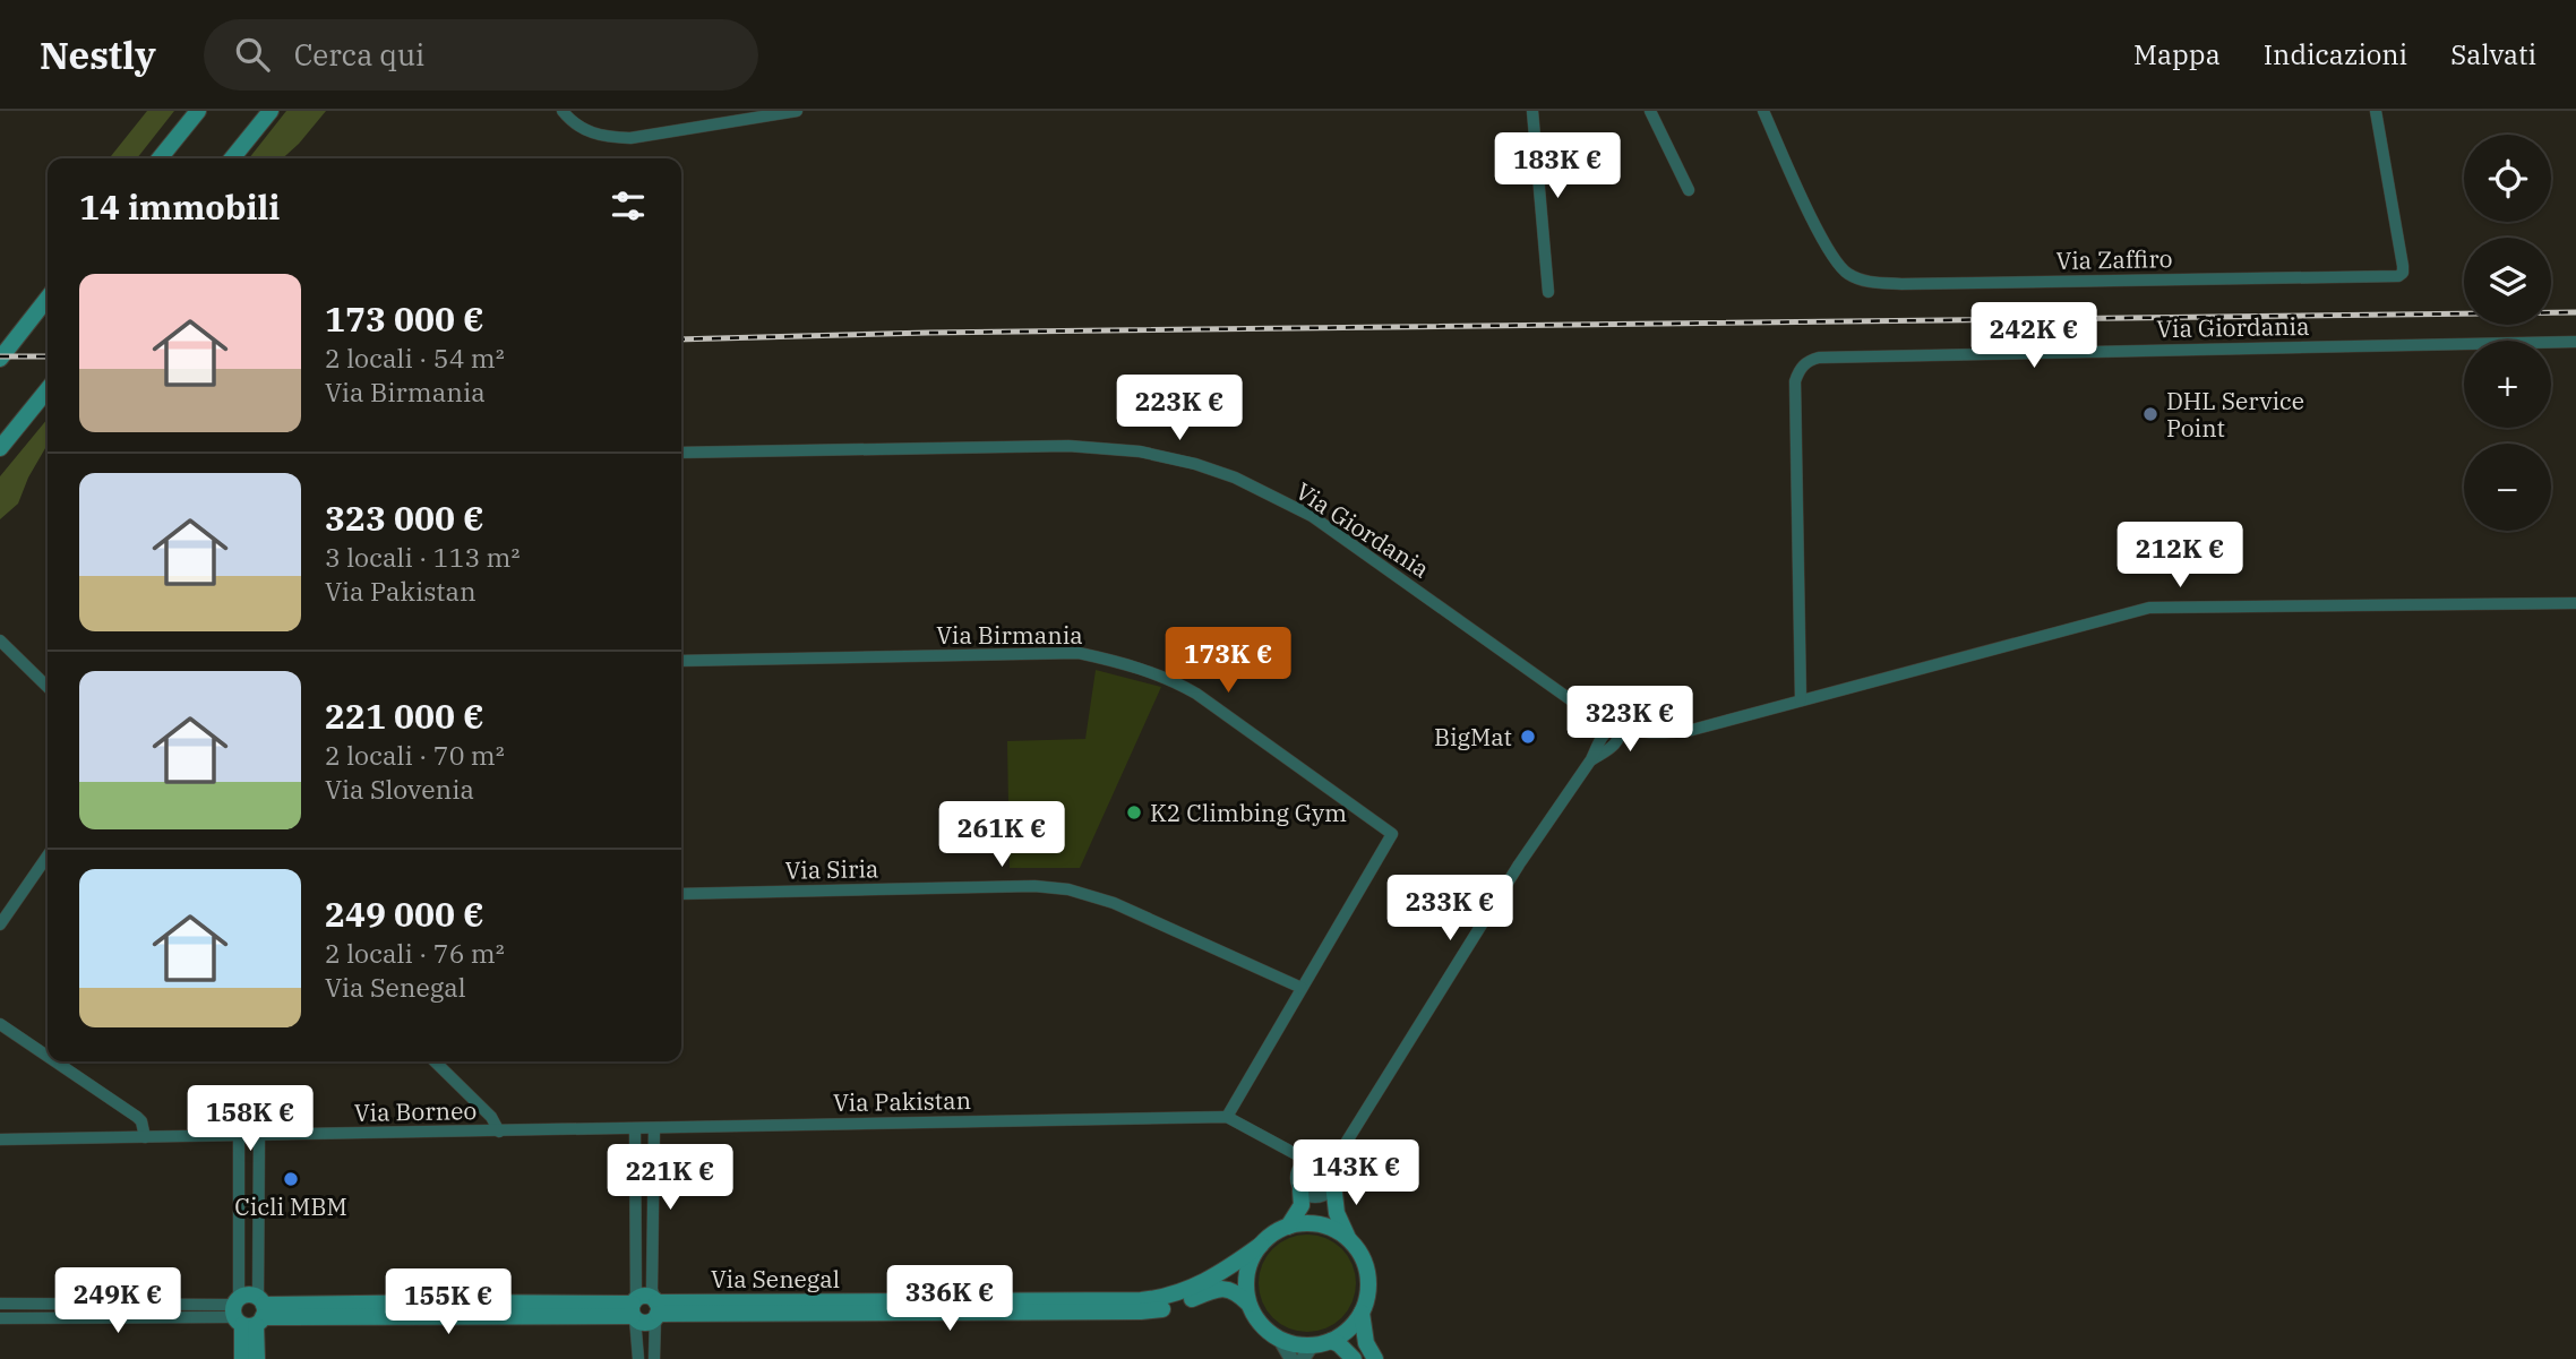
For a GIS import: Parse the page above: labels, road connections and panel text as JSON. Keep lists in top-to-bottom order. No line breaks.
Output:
{"streets":{"main road":["Via Senegal"],"street":["Via Zaffiro","Via Giordania","Via Birmania","Via Siria","Via Pakistan","Via Borneo"]},"crossings":[["Via Birmania","Via Siria"],["Via Birmania","Via Pakistan"],["Via Pakistan","Via Borneo"]],"places":["DHL Service Point","BigMat","K2 Climbing Gym","Cicli MBM"],"page":{"header":"Nestly","search":"Cerca qui","nav":["Mappa","Indicazioni","Salvati"],"price":["183K €","242K €","223K €","212K €","173K €","323K €","261K €","233K €","158K €","143K €","221K €","336K €","249K €","155K €"],"map_buttons":["+","−"],"heading":"14 immobili","list":[{"name":"173 000 €","note":"2 locali · 54 m² · Via Birmania"},{"name":"323 000 €","note":"3 locali · 113 m² · Via Pakistan"},{"name":"221 000 €","note":"2 locali · 70 m² · Via Slovenia"},{"name":"249 000 €","note":"2 locali · 76 m² · Via Senegal"}]}}
